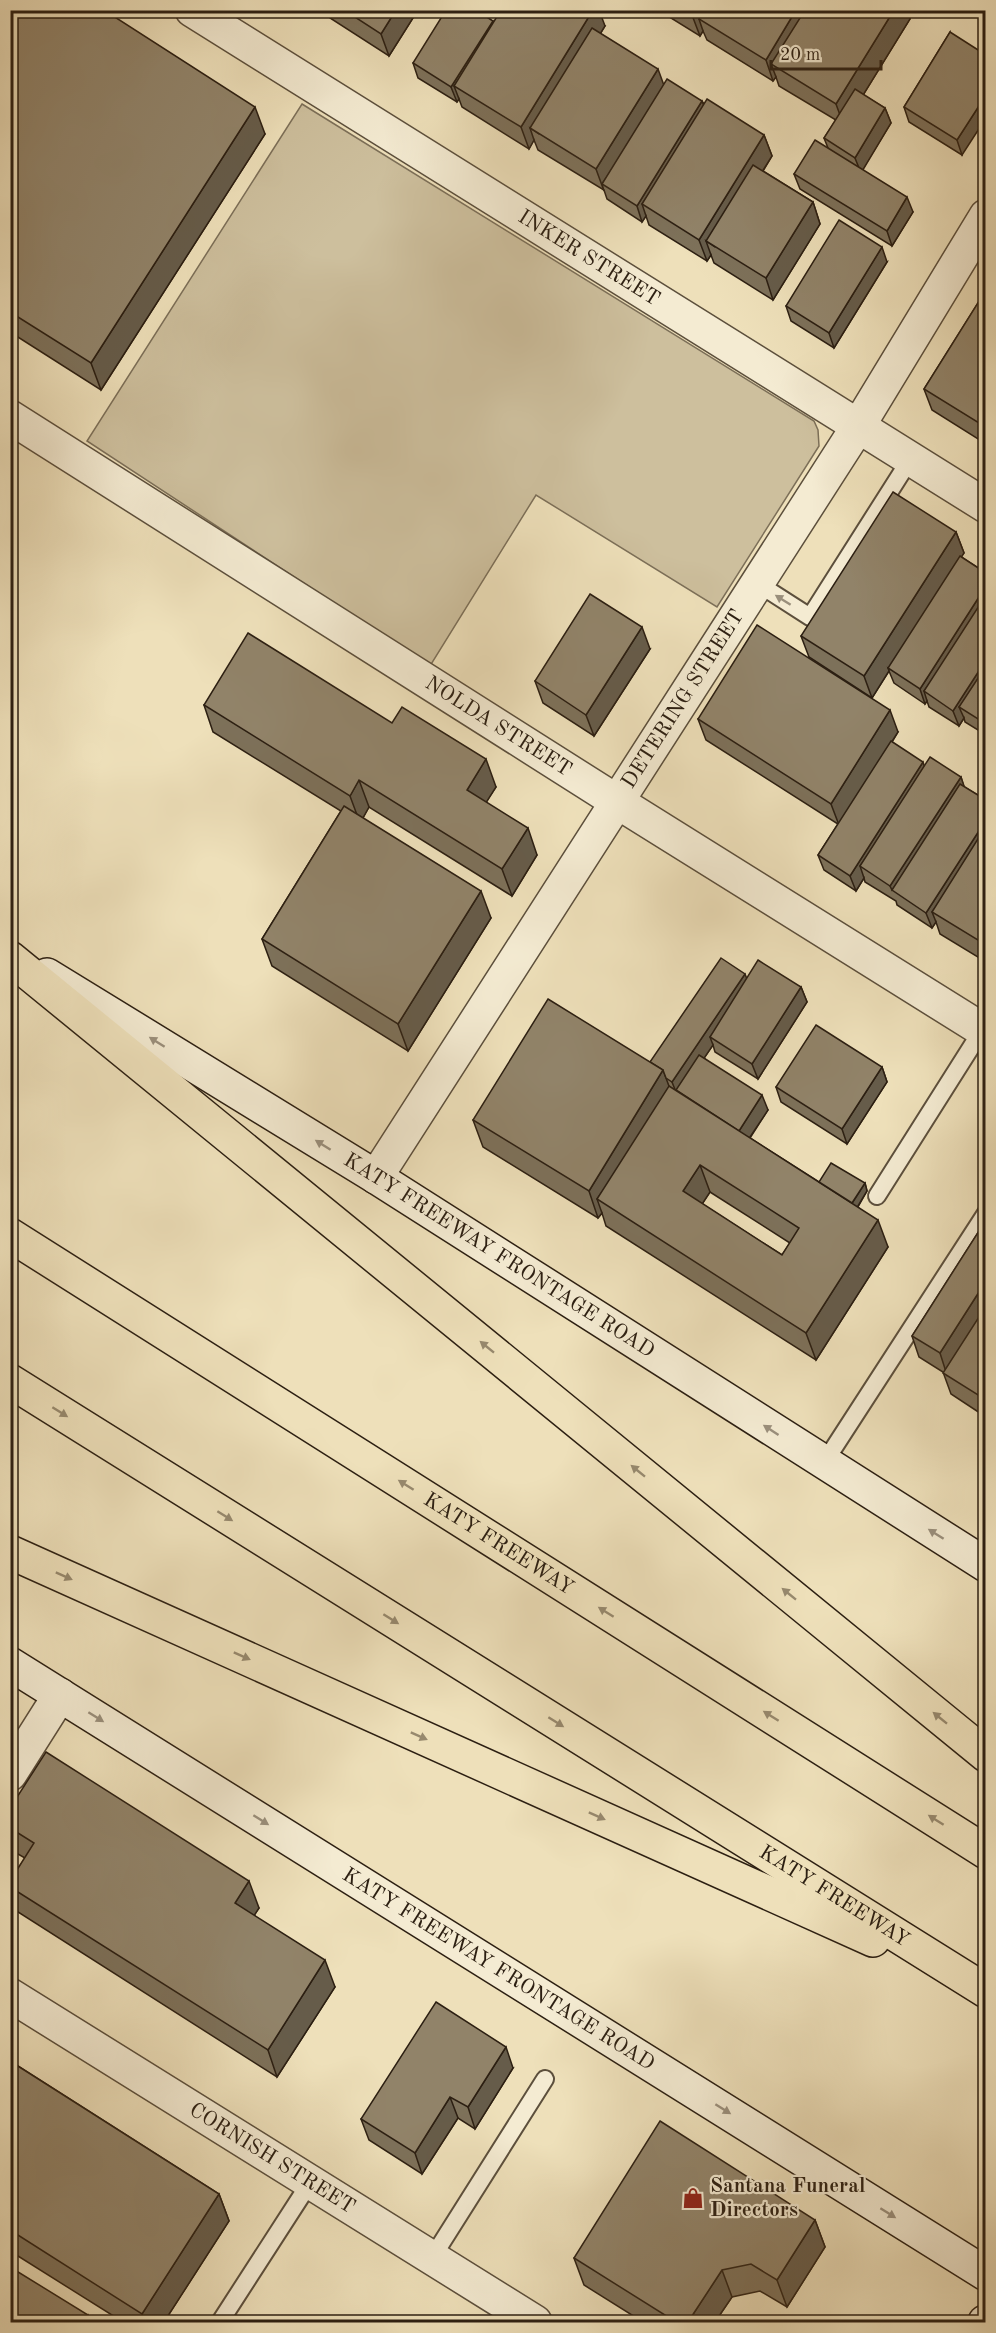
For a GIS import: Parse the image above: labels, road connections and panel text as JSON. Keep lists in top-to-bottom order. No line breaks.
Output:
{"streets":{"highway":["KATY FREEWAY"],"street":["INKER STREET","DETERING STREET","NOLDA STREET","KATY FREEWAY FRONTAGE ROAD","CORNISH STREET"]},"crossings":[["INKER STREET","DETERING STREET"],["DETERING STREET","NOLDA STREET"],["DETERING STREET","KATY FREEWAY FRONTAGE ROAD"]],"places":{"shop":["Santana Funeral Directors"]},"scale_bar":"20 m"}
